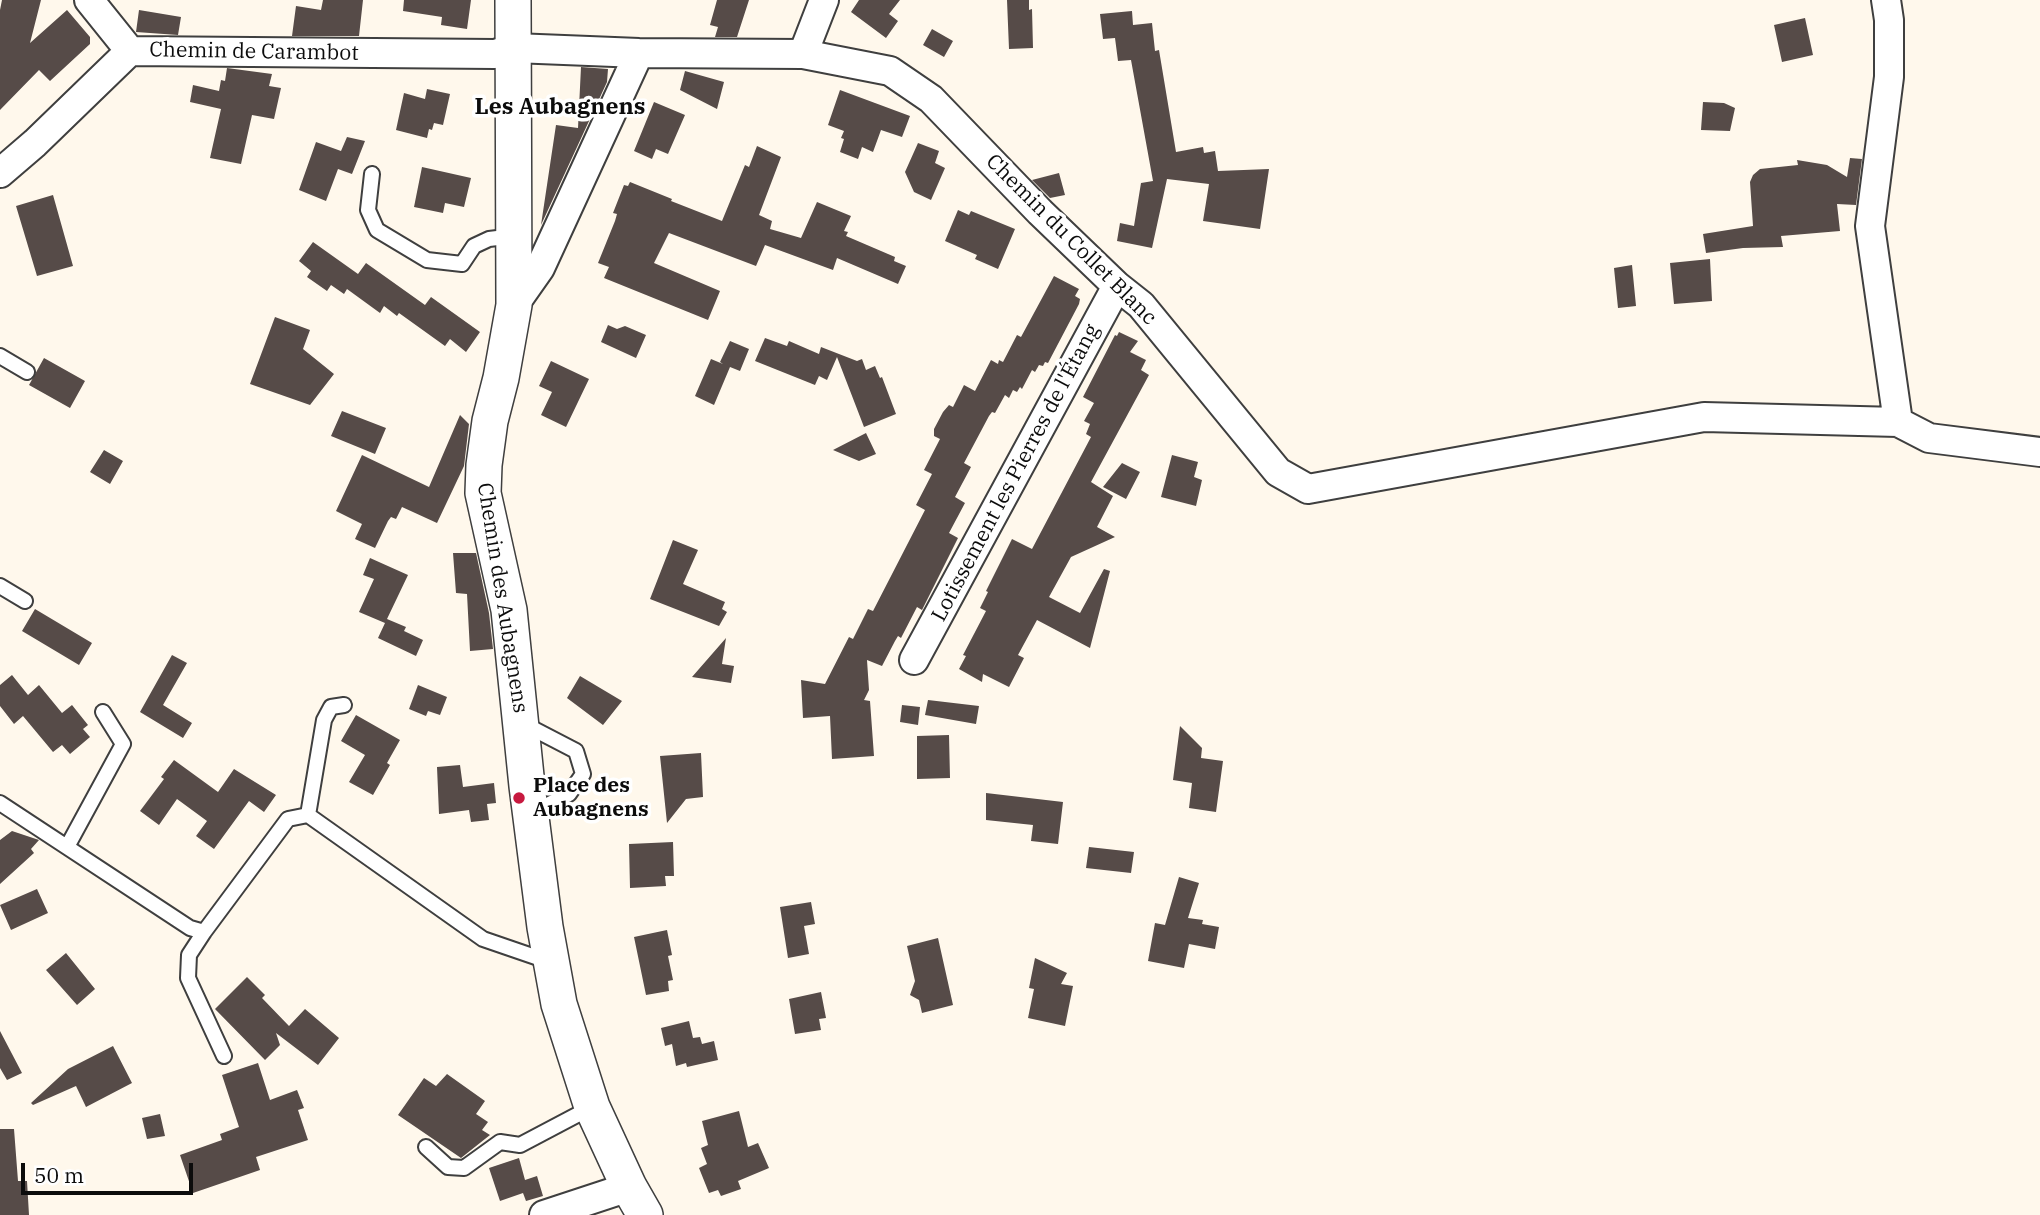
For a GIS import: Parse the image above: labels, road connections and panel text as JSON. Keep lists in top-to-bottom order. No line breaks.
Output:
{"streets":{"street":["Chemin de Carambot","Chemin du Collet Blanc","Lotissement les Pierres de l'Étang","Chemin des Aubagnens"]},"crossings":[["Chemin de Carambot","Chemin du Collet Blanc"],["Chemin de Carambot","Chemin des Aubagnens"],["Chemin du Collet Blanc","Lotissement les Pierres de l'Étang"],["Chemin du Collet Blanc","Chemin des Aubagnens"]],"districts":["Les Aubagnens"],"places":["Place des Aubagnens"],"scale_bar":"50 m"}
